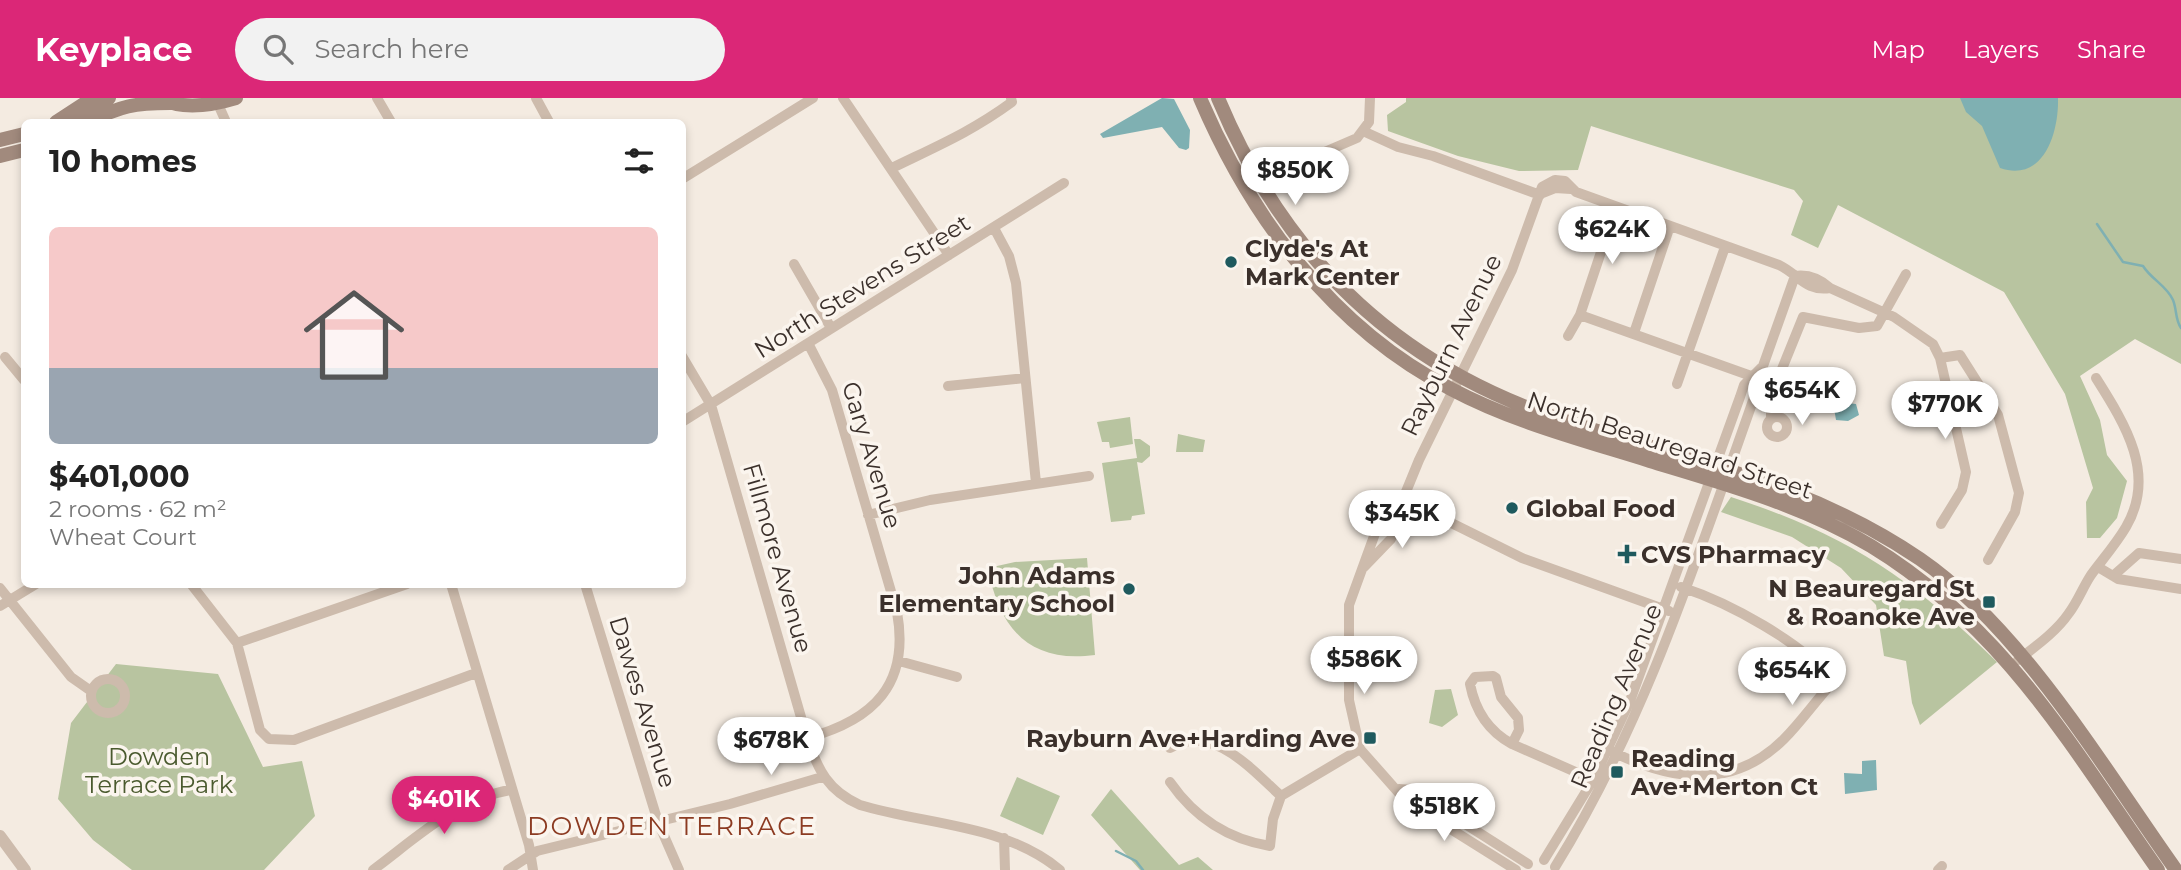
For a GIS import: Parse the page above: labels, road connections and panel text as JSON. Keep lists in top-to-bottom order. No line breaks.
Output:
{"streets":{"main road":["North Beauregard Street"],"street":["North Stevens Street","Rayburn Avenue","Gary Avenue","Fillmore Avenue","Reading Avenue","Dawes Avenue"]},"crossings":[["North Stevens Street","Gary Avenue"],["North Stevens Street","Fillmore Avenue"],["Rayburn Avenue","North Beauregard Street"],["North Beauregard Street","Reading Avenue"],["Gary Avenue","Fillmore Avenue"]],"districts":["DOWDEN TERRACE"],"parks":["Dowden Terrace Park"],"places":{"other":["Clyde's At Mark Center","Global Food","John Adams Elementary School"],"health":["CVS Pharmacy"],"transit":["N Beauregard St & Roanoke Ave","Rayburn Ave+Harding Ave","Reading Ave+Merton Ct"]},"page":{"header":"Keyplace","search":"Search here","nav":["Map","Layers","Share"],"heading":"10 homes","price":["$850K","$624K","$654K","$770K","$345K","$586K","$654K","$678K","$401K","$518K"],"list":[{"name":"$401,000","note":"2 rooms · 62 m² · Wheat Court"}]}}
